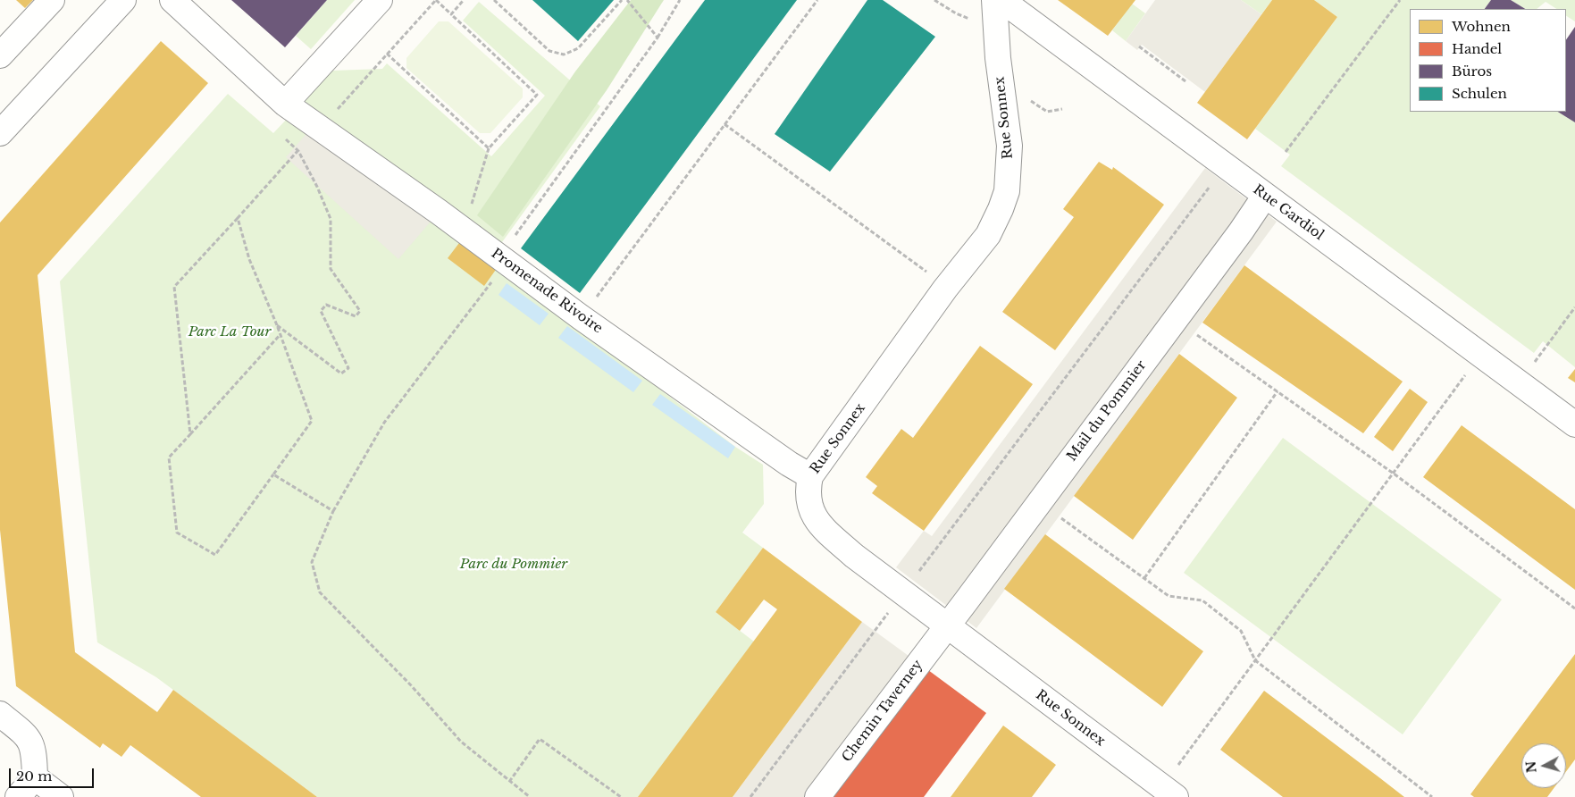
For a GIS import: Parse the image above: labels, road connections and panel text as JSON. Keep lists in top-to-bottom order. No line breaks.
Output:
{"streets":{"street":["Rue Sonnex","Rue Gardiol","Promenade Rivoire","Mail du Pommier","Chemin Taverney"]},"crossings":[["Rue Sonnex","Promenade Rivoire"],["Rue Sonnex","Mail du Pommier"],["Rue Sonnex","Chemin Taverney"],["Rue Gardiol","Mail du Pommier"],["Mail du Pommier","Chemin Taverney"]],"parks":["Parc La Tour","Parc du Pommier"],"legend":["Wohnen","Handel","Büros","Schulen"],"scale_bar":"20 m","north":"left"}
